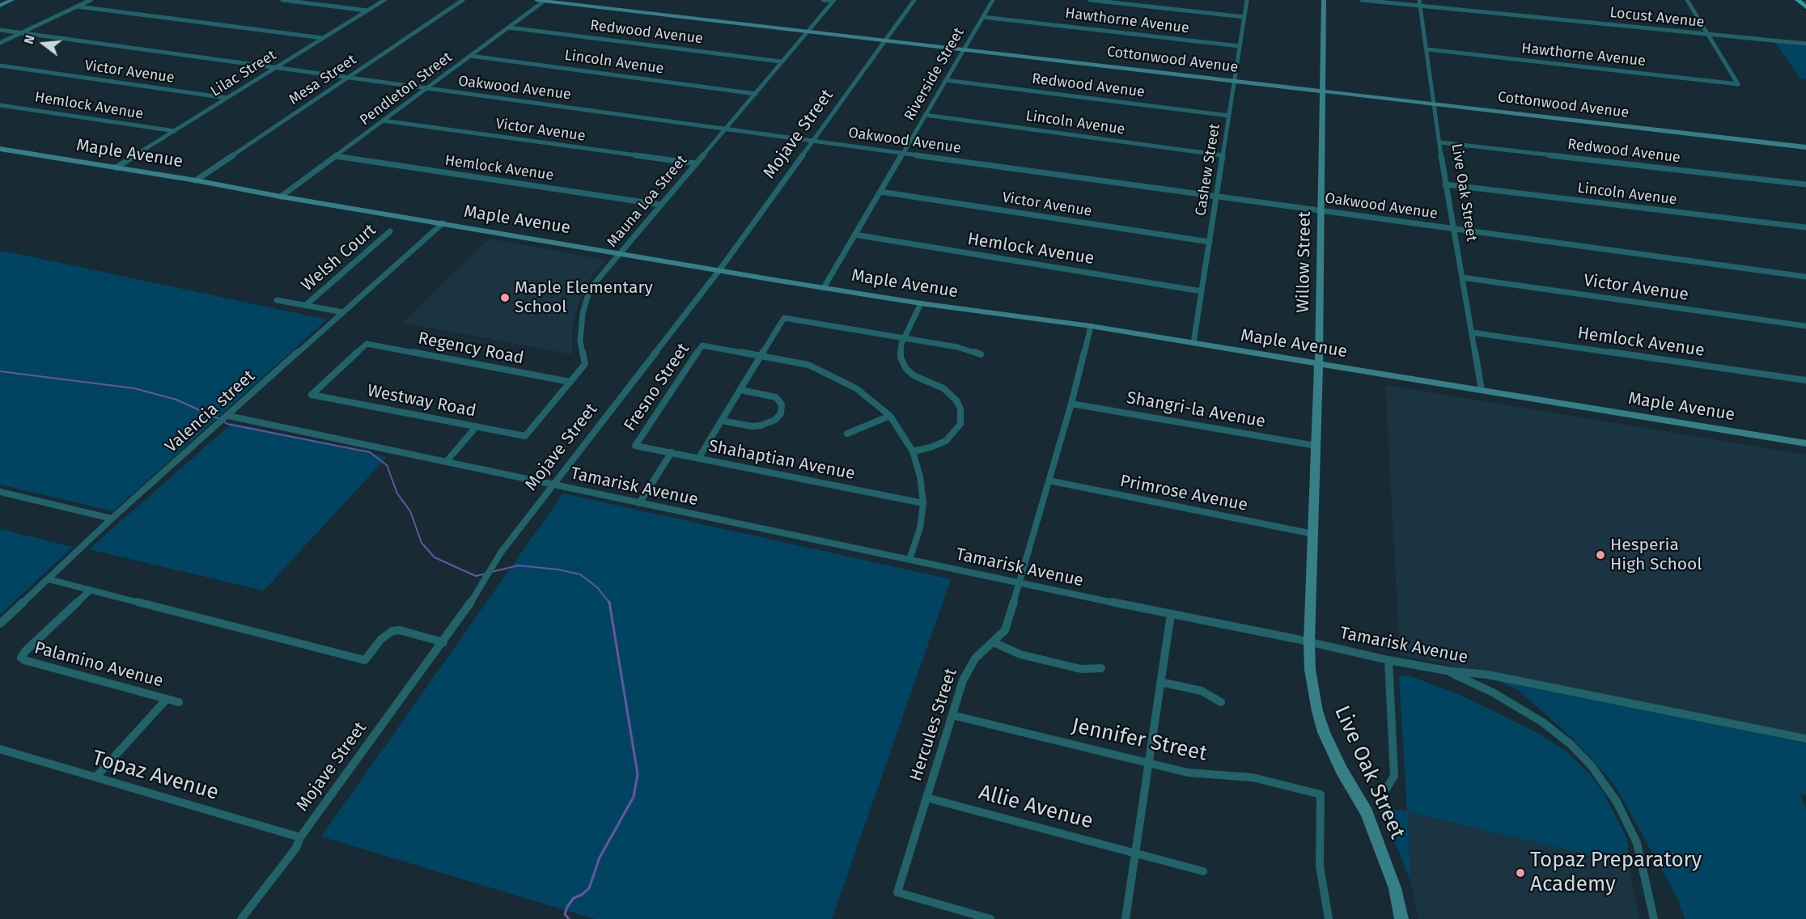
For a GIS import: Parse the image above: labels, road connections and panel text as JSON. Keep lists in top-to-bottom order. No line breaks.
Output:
{"streets":{"street":["Locust Avenue","Hawthorne Avenue","Redwood Avenue","Cottonwood Avenue","Lincoln Avenue","Victor Avenue","Lilac Street","Riverside Street","Mesa Street","Oakwood Avenue","Pendleton Street","Hemlock Avenue","Mojave Street","Maple Avenue","Cashew Street","Live Oak Street","Mauna Loa Street","Welsh Court","Willow Street","Regency Road","Fresno Street","Westway Road","Shangri-la Avenue","Valencia street","Shahaptian Avenue","Tamarisk Avenue","Primrose Avenue","Palamino Avenue","Hercules Street","Jennifer Street","Topaz Avenue","Allie Avenue"]},"crossings":[["Locust Avenue","Hawthorne Avenue"],["Locust Avenue","Live Oak Street"],["Hawthorne Avenue","Riverside Street"],["Hawthorne Avenue","Cashew Street"],["Hawthorne Avenue","Live Oak Street"],["Redwood Avenue","Riverside Street"],["Redwood Avenue","Pendleton Street"],["Redwood Avenue","Cashew Street"],["Redwood Avenue","Live Oak Street"],["Redwood Avenue","Mauna Loa Street"],["Cottonwood Avenue","Riverside Street"],["Cottonwood Avenue","Pendleton Street"],["Cottonwood Avenue","Mojave Street"],["Cottonwood Avenue","Cashew Street"],["Cottonwood Avenue","Live Oak Street"],["Cottonwood Avenue","Mauna Loa Street"],["Cottonwood Avenue","Willow Street"],["Lincoln Avenue","Riverside Street"],["Lincoln Avenue","Pendleton Street"],["Lincoln Avenue","Cashew Street"],["Lincoln Avenue","Live Oak Street"],["Lincoln Avenue","Mauna Loa Street"],["Victor Avenue","Lilac Street"],["Victor Avenue","Riverside Street"],["Victor Avenue","Pendleton Street"],["Victor Avenue","Cashew Street"],["Victor Avenue","Live Oak Street"],["Victor Avenue","Mauna Loa Street"],["Lilac Street","Oakwood Avenue"],["Lilac Street","Hemlock Avenue"],["Lilac Street","Maple Avenue"],["Riverside Street","Oakwood Avenue"],["Riverside Street","Hemlock Avenue"],["Riverside Street","Maple Avenue"],["Mesa Street","Oakwood Avenue"],["Mesa Street","Maple Avenue"],["Oakwood Avenue","Pendleton Street"],["Oakwood Avenue","Mojave Street"],["Oakwood Avenue","Cashew Street"],["Oakwood Avenue","Live Oak Street"],["Oakwood Avenue","Mauna Loa Street"],["Oakwood Avenue","Willow Street"],["Pendleton Street","Hemlock Avenue"],["Pendleton Street","Maple Avenue"],["Hemlock Avenue","Cashew Street"],["Hemlock Avenue","Live Oak Street"],["Hemlock Avenue","Mauna Loa Street"],["Mojave Street","Maple Avenue"],["Mojave Street","Tamarisk Avenue"],["Mojave Street","Topaz Avenue"],["Maple Avenue","Cashew Street"],["Maple Avenue","Live Oak Street"],["Maple Avenue","Mauna Loa Street"],["Maple Avenue","Willow Street"],["Maple Avenue","Valencia street"],["Maple Avenue","Hercules Street"],["Live Oak Street","Willow Street"],["Live Oak Street","Tamarisk Avenue"],["Mauna Loa Street","Regency Road"],["Mauna Loa Street","Westway Road"],["Willow Street","Shangri-la Avenue"],["Willow Street","Tamarisk Avenue"],["Willow Street","Primrose Avenue"],["Regency Road","Westway Road"],["Fresno Street","Shahaptian Avenue"],["Shangri-la Avenue","Hercules Street"],["Valencia street","Tamarisk Avenue"],["Tamarisk Avenue","Hercules Street"],["Primrose Avenue","Hercules Street"],["Hercules Street","Jennifer Street"],["Hercules Street","Allie Avenue"]],"places":["Maple Elementary School","Hesperia High School","Topaz Preparatory Academy"],"north":"left"}
